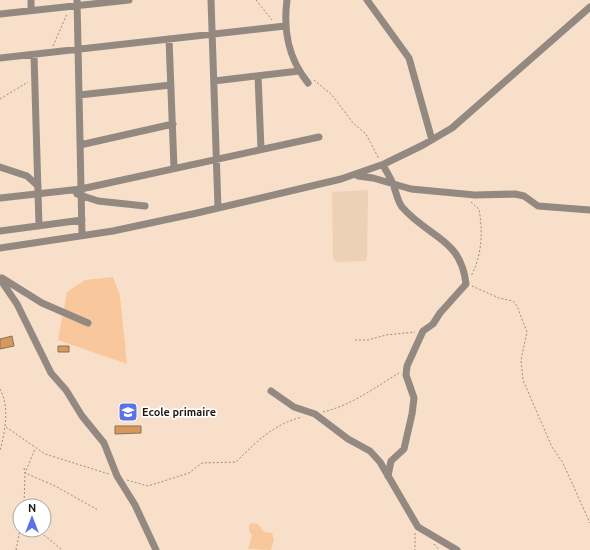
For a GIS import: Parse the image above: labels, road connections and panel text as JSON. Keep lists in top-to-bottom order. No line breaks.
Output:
{"places":{"school or university":["Ecole primaire"]},"north":"top"}
